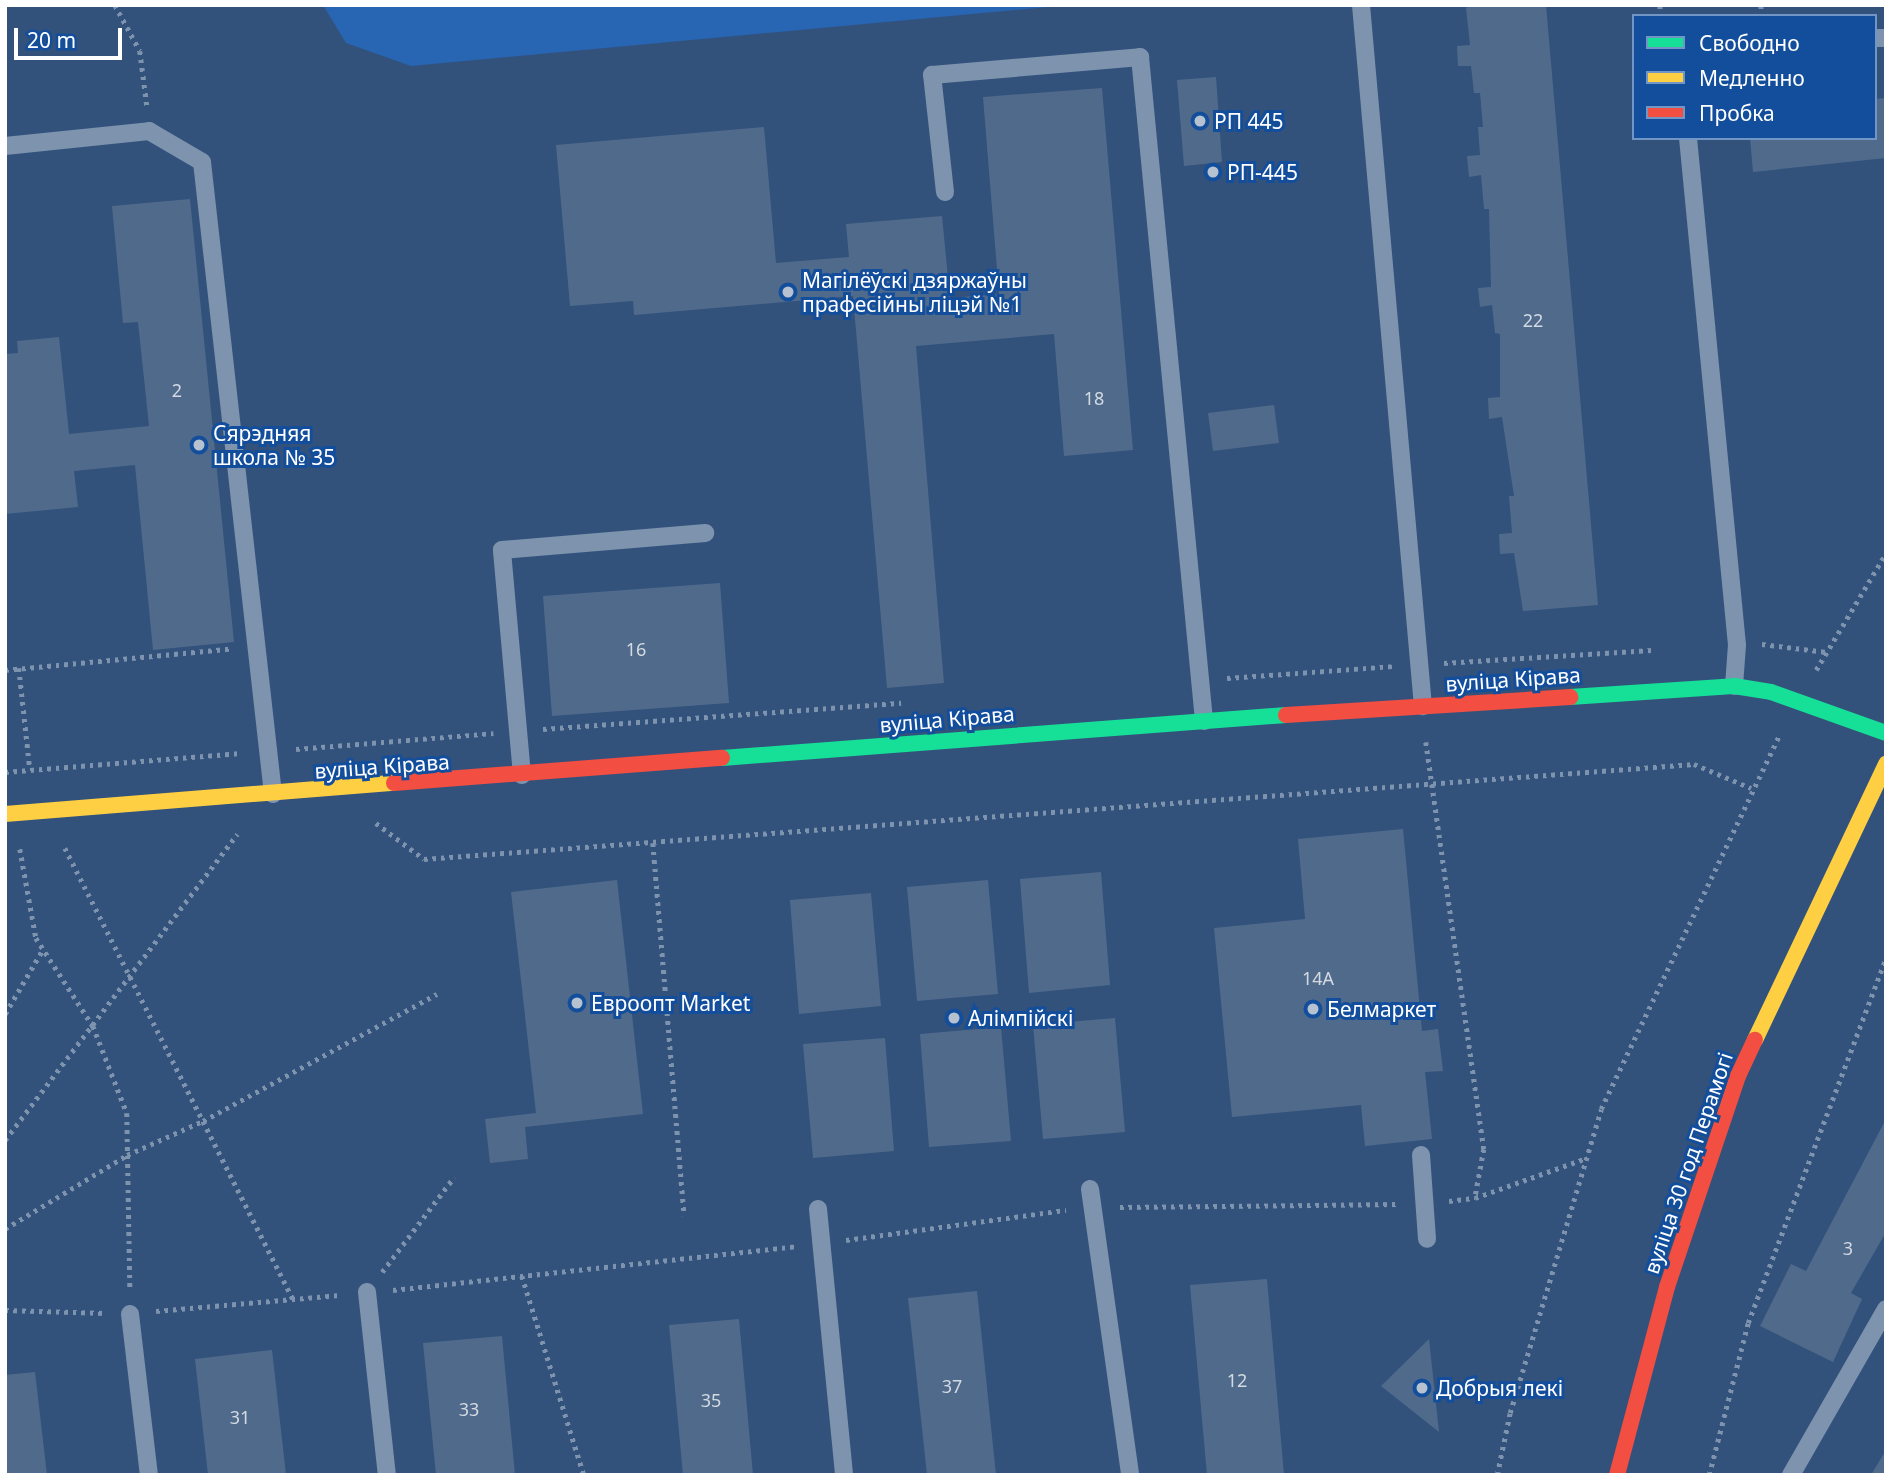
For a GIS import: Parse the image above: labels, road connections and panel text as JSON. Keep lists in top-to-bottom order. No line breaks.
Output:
{"streets":{"street":["вуліца Кірава","вуліца 30 год Перамогі"]},"places":["РП 445","РП-445","Магілёўскі дзяржаўны прафесійны ліцэй №1","Сярэдняя школа № 35","Евроопт Market","Белмаркет","Алімпійскі","Добрыя лекі"],"house_numbers":["22","2","18","16","14А","3","12","37","35","33","31"],"legend":["Свободно","Медленно","Пробка"],"scale_bar":"20 m"}
